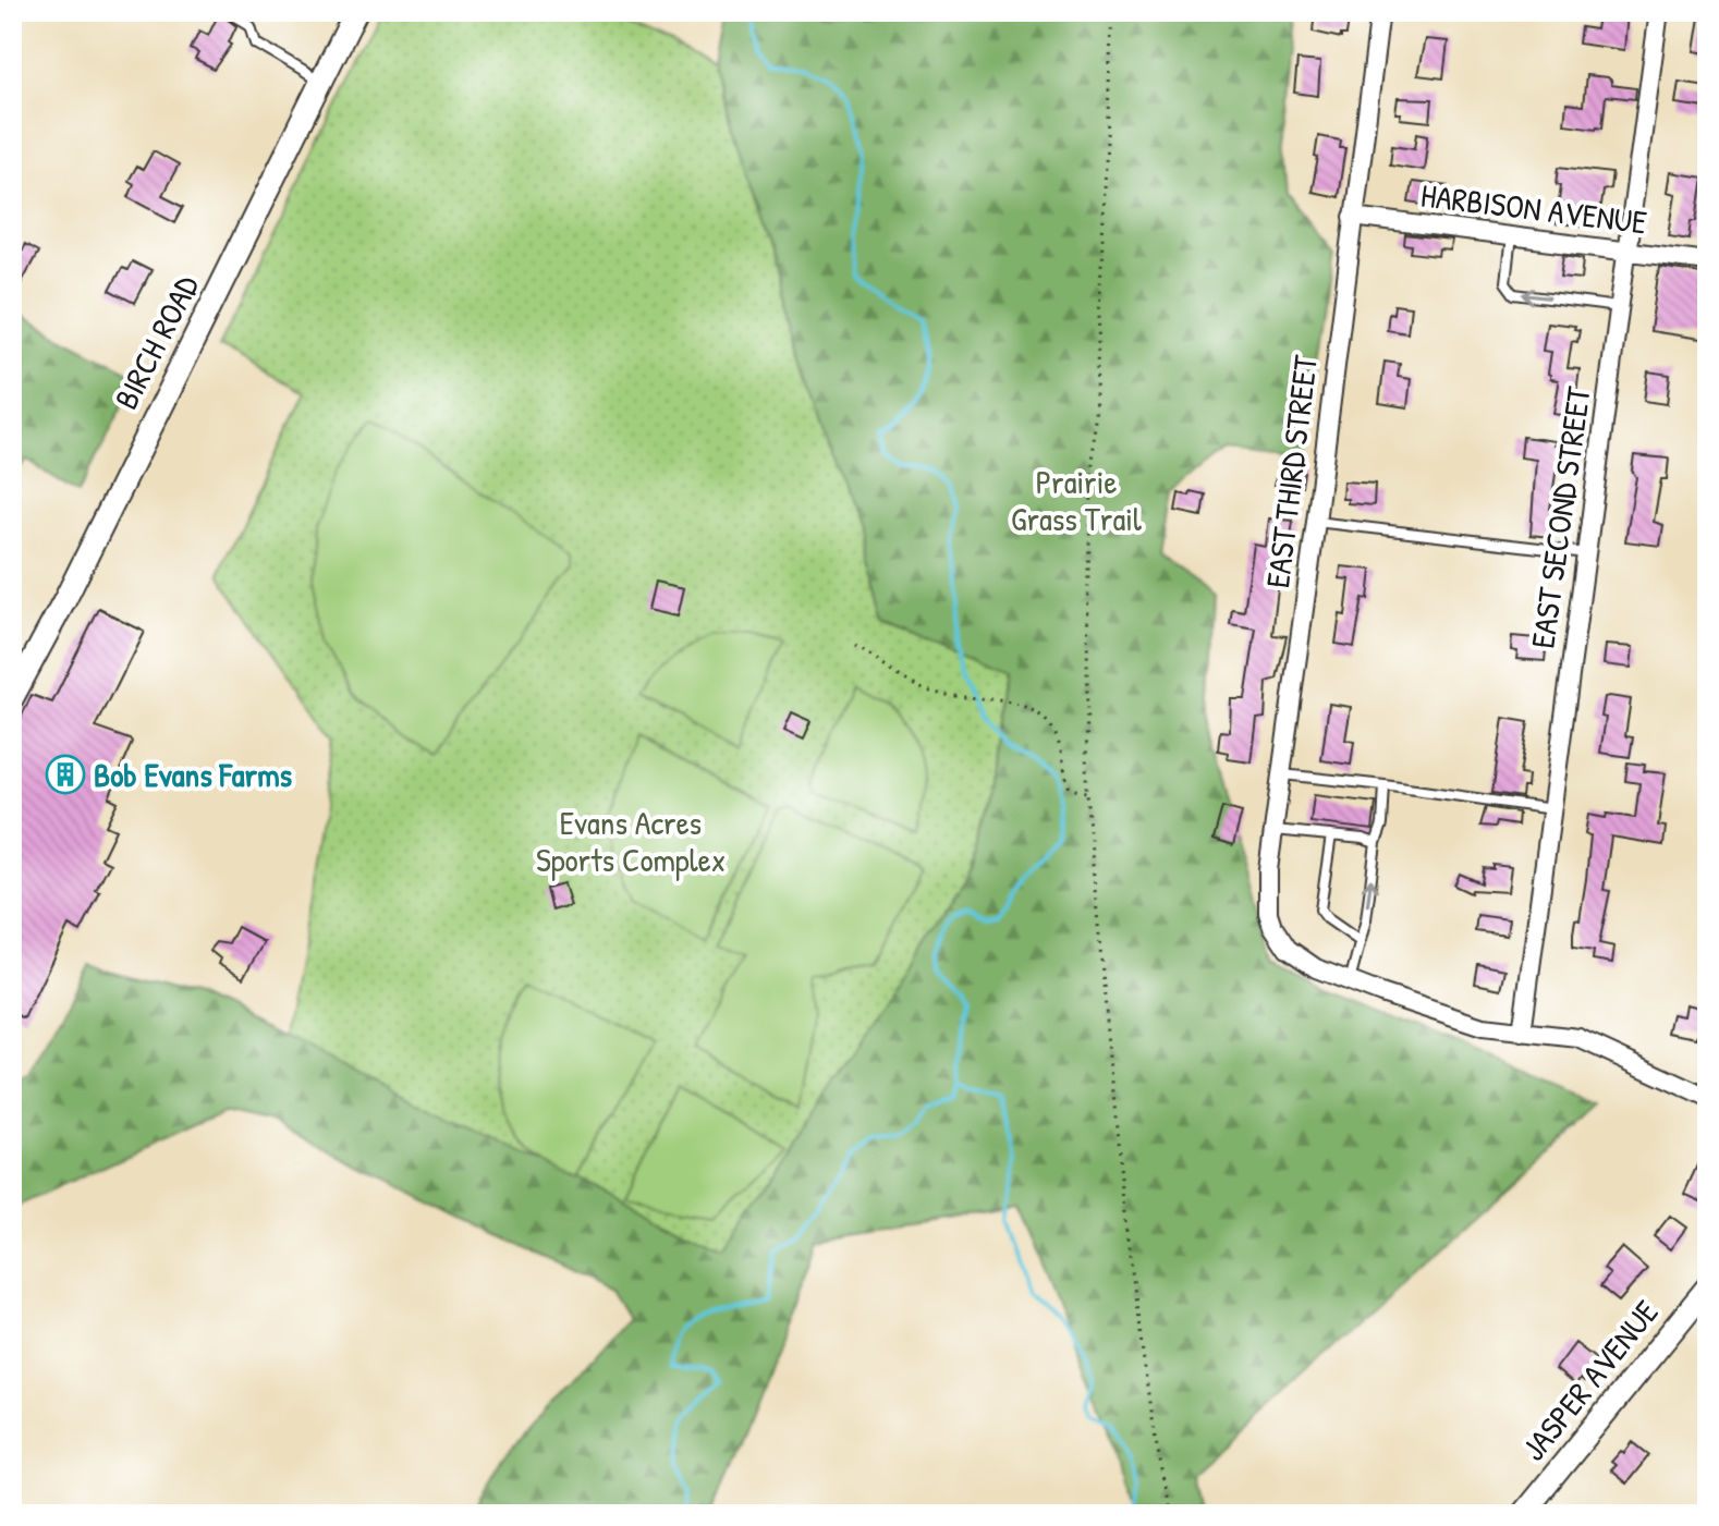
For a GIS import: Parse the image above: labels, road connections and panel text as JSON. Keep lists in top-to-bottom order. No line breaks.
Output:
{"streets":{"street":["HARBISON AVENUE","BIRCH ROAD","EAST THIRD STREET","EAST SECOND STREET","JASPER AVENUE"]},"crossings":[["HARBISON AVENUE","EAST THIRD STREET"],["HARBISON AVENUE","EAST SECOND STREET"]],"parks":["Prairie Grass Trail","Evans Acres Sports Complex"],"places":{"building":["Bob Evans Farms"]}}
